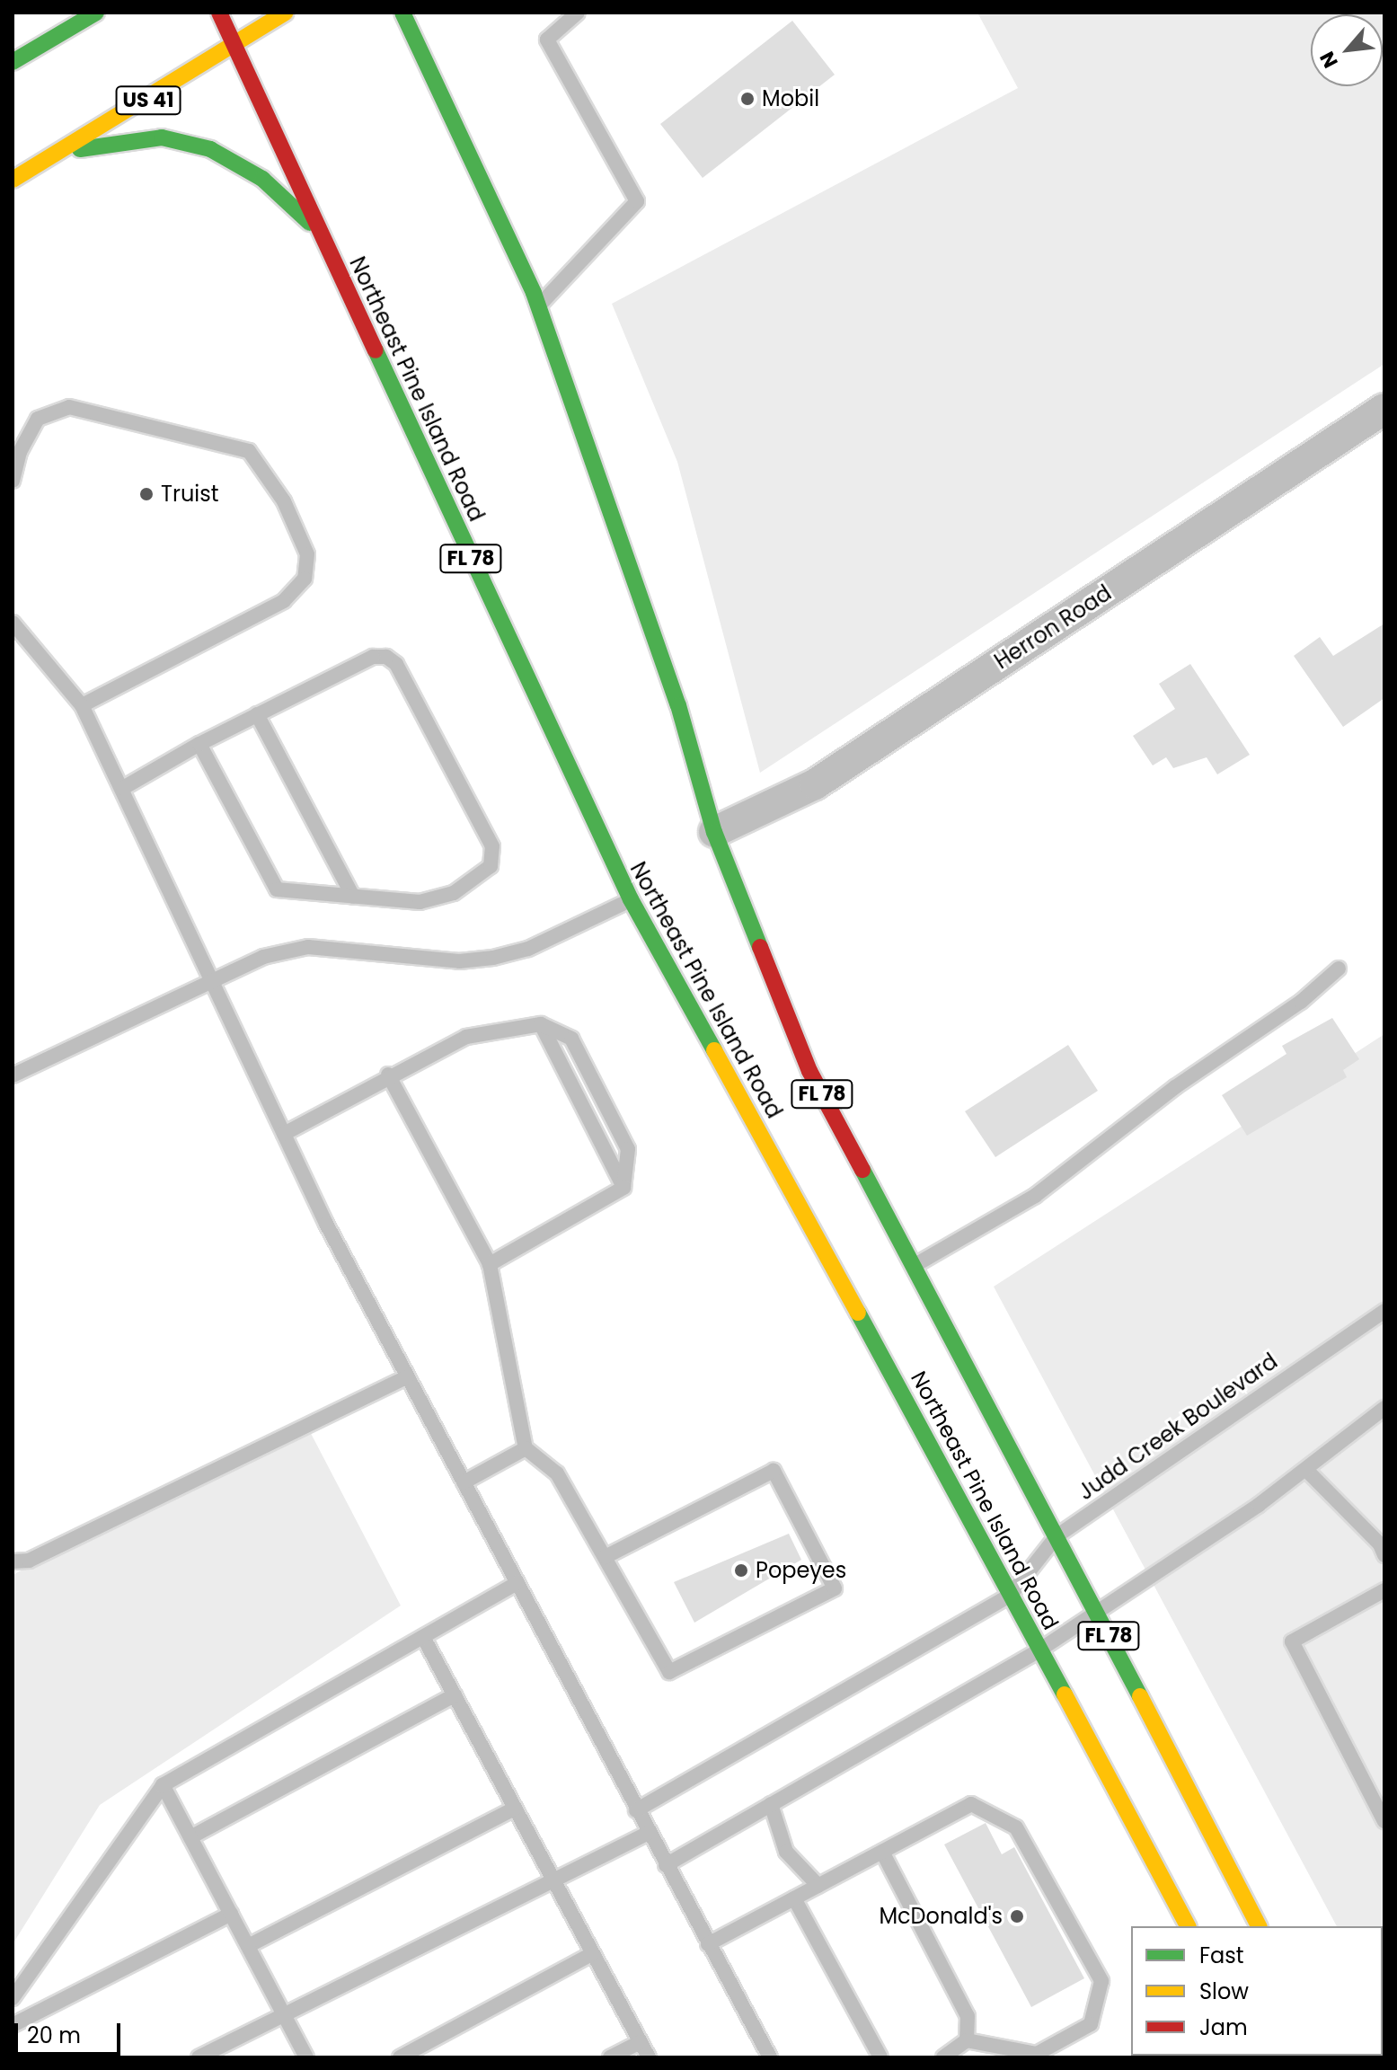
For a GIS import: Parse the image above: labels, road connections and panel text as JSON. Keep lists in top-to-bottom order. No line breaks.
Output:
{"streets":{"main road":["US 41","Northeast Pine Island Road","FL 78"],"street":["Herron Road"],"lane":["Judd Creek Boulevard"]},"crossings":[["US 41","Northeast Pine Island Road"],["US 41","FL 78"],["Northeast Pine Island Road","FL 78"],["Northeast Pine Island Road","Judd Creek Boulevard"],["FL 78","Herron Road"],["FL 78","Judd Creek Boulevard"]],"places":["Mobil","Truist","Popeyes","McDonald's"],"legend":["Fast","Slow","Jam"],"scale_bar":"20 m","north":"bottom left"}
